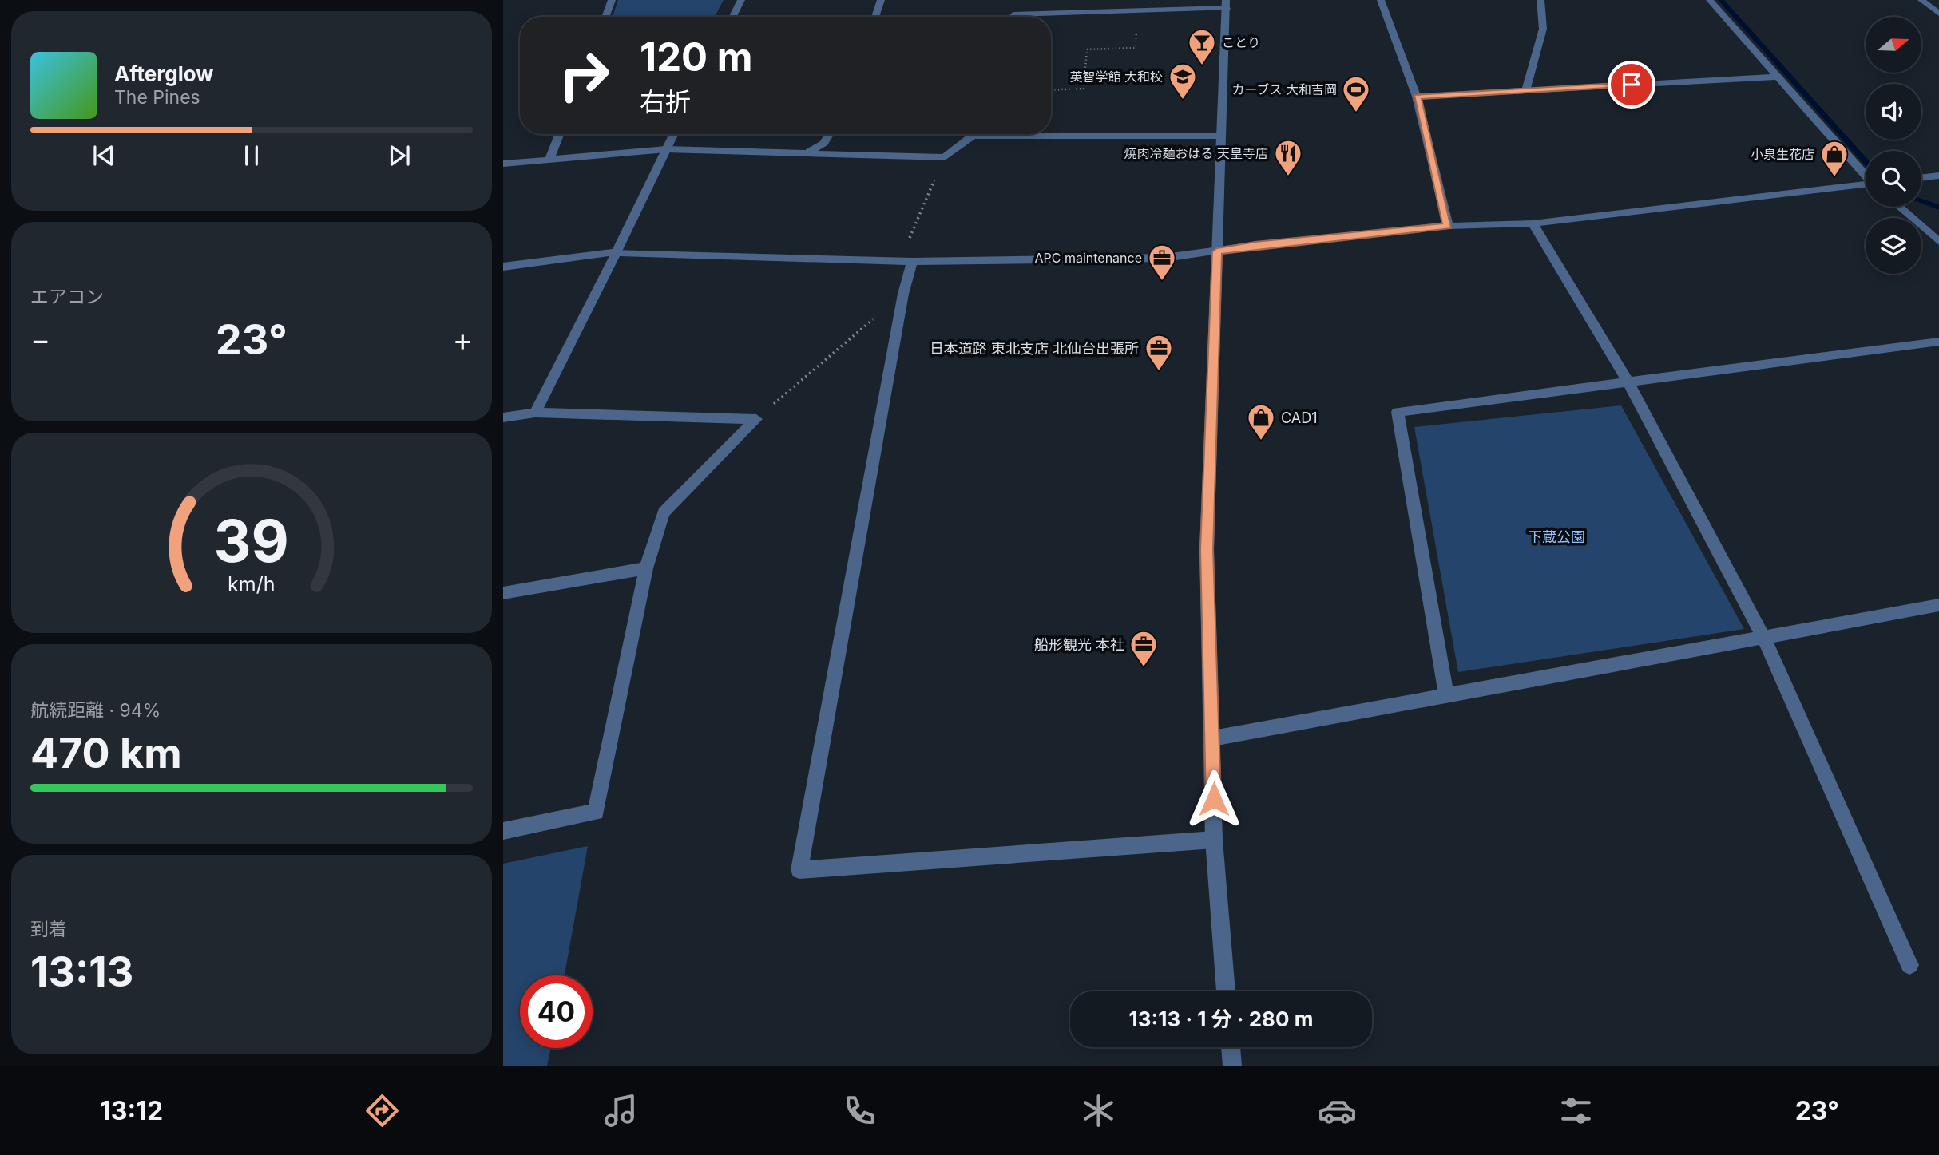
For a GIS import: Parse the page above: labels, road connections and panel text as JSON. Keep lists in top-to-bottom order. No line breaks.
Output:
{"parks":["下蔵公園"],"places":{"bar":["ことり"],"school or university":["英智学館 大和校"],"sports":["カーブス 大和吉岡"],"restaurant":["焼肉冷麺おはる 天皇寺店"],"shop":["小泉生花店","CAD1"],"office":["APC maintenance","日本道路 東北支店 北仙台出張所","船形観光 本社"]},"north":"right","page":{"turn":["120 m","右折"],"song":["Afterglow","The Pines"],"tile":["エアコン",["航続距離 · 94%","470 km"],["到着","13:13"]],"heat":["−","23°","+"],"limit":"40","trip":"13:13 · 1 分 · 280 m","tabs":["13:12","23°"],"gauge":["39","km/h"]}}
